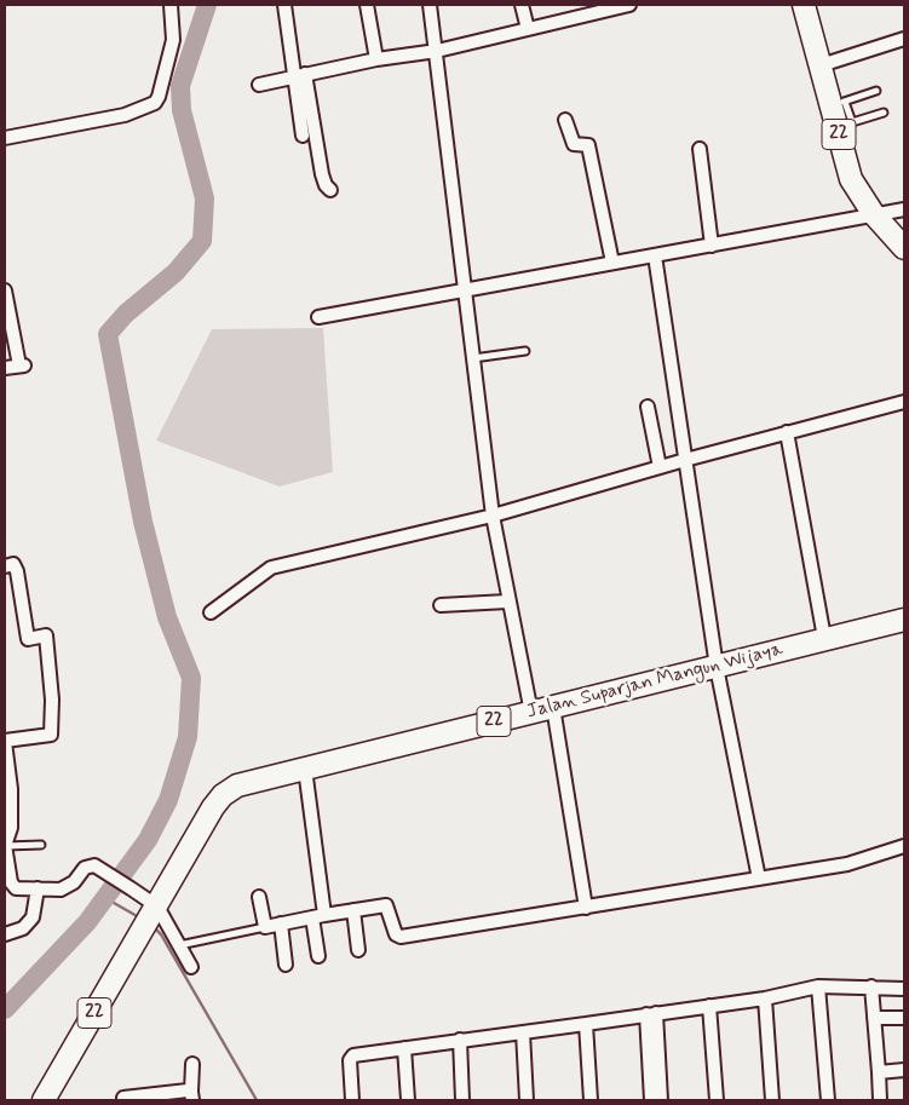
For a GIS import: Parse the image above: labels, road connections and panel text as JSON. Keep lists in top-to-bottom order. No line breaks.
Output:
{"streets":{"highway":["22","Jalan Suparjan Mangun Wijaya"]}}
